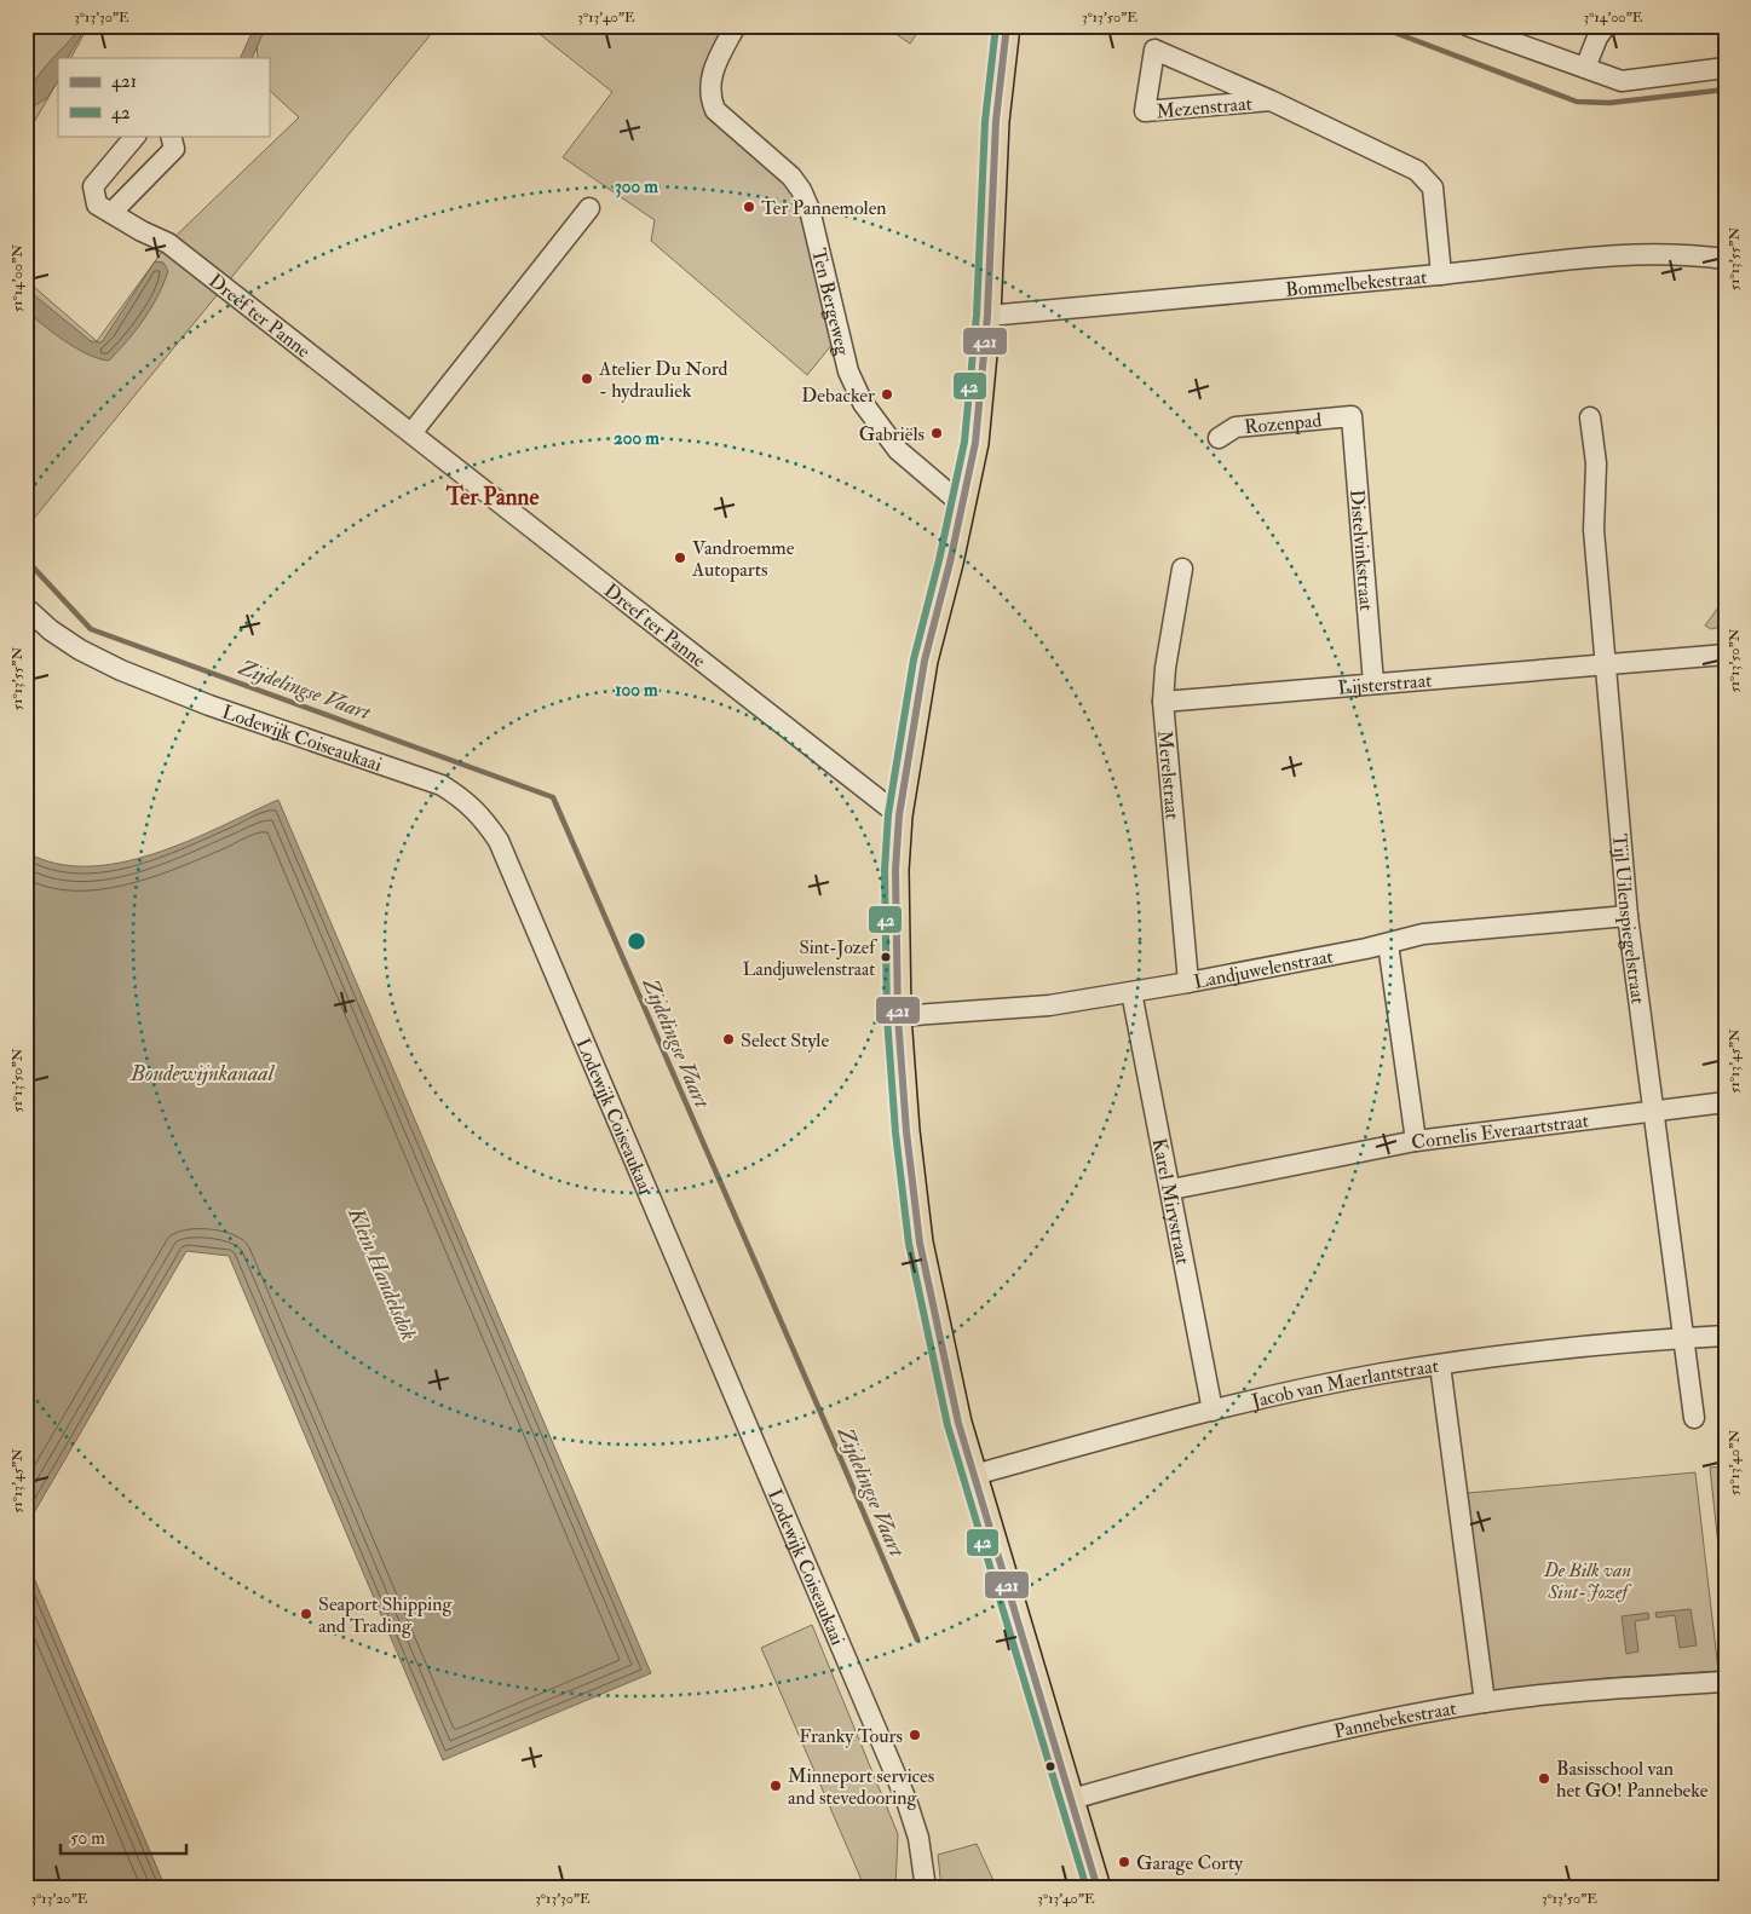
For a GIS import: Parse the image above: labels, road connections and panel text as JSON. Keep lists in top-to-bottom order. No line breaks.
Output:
{"streets":{"street":["Mezenstraat","Bommelbekestraat","Ten Bergeweg","Dreef ter Panne","Rozenpad","Distelvinkstraat","Lijsterstraat","Lodewijk Coiseaukaai","Merelstraat","Tijl Uilenspiegelstraat","Landjuwelenstraat","Cornelis Everaartstraat","Karel Mirystraat","Jacob van Maerlantstraat","Pannebekestraat"]},"crossings":[["Mezenstraat","Bommelbekestraat"],["Rozenpad","Distelvinkstraat"],["Distelvinkstraat","Lijsterstraat"],["Lijsterstraat","Merelstraat"],["Lijsterstraat","Tijl Uilenspiegelstraat"],["Merelstraat","Landjuwelenstraat"],["Tijl Uilenspiegelstraat","Landjuwelenstraat"],["Tijl Uilenspiegelstraat","Cornelis Everaartstraat"],["Tijl Uilenspiegelstraat","Jacob van Maerlantstraat"],["Landjuwelenstraat","Karel Mirystraat"],["Cornelis Everaartstraat","Karel Mirystraat"],["Karel Mirystraat","Jacob van Maerlantstraat"]],"districts":["Ter Panne"],"water":["Zijdelingse Vaart","Boudewijnkanaal","Klein Handelsdok"],"parks":["De Bilk van Sint-Jozef"],"places":["Ter Pannemolen","Atelier Du Nord - hydrauliek","Debacker","Gabriëls","Vandroemme Autoparts","Sint-Jozef Landjuwelenstraat","Select Style","Seaport Shipping and Trading","Franky Tours","Basisschool van het GO! Pannebeke","Minneport services and stevedooring","Garage Corty"],"lines":["transit line 421","transit line 42"],"legend":["421","42"],"scale_bar":"50 m","coordinates":["3°13'30\"E","3°13'40\"E","3°13'50\"E","3°14'00\"E","51°13'55\"N","51°14'00\"N","51°13'50\"N","51°13'45\"N","51°13'40\"N","3°13'20\"E"],"rings":["300 m","200 m","100 m"]}
